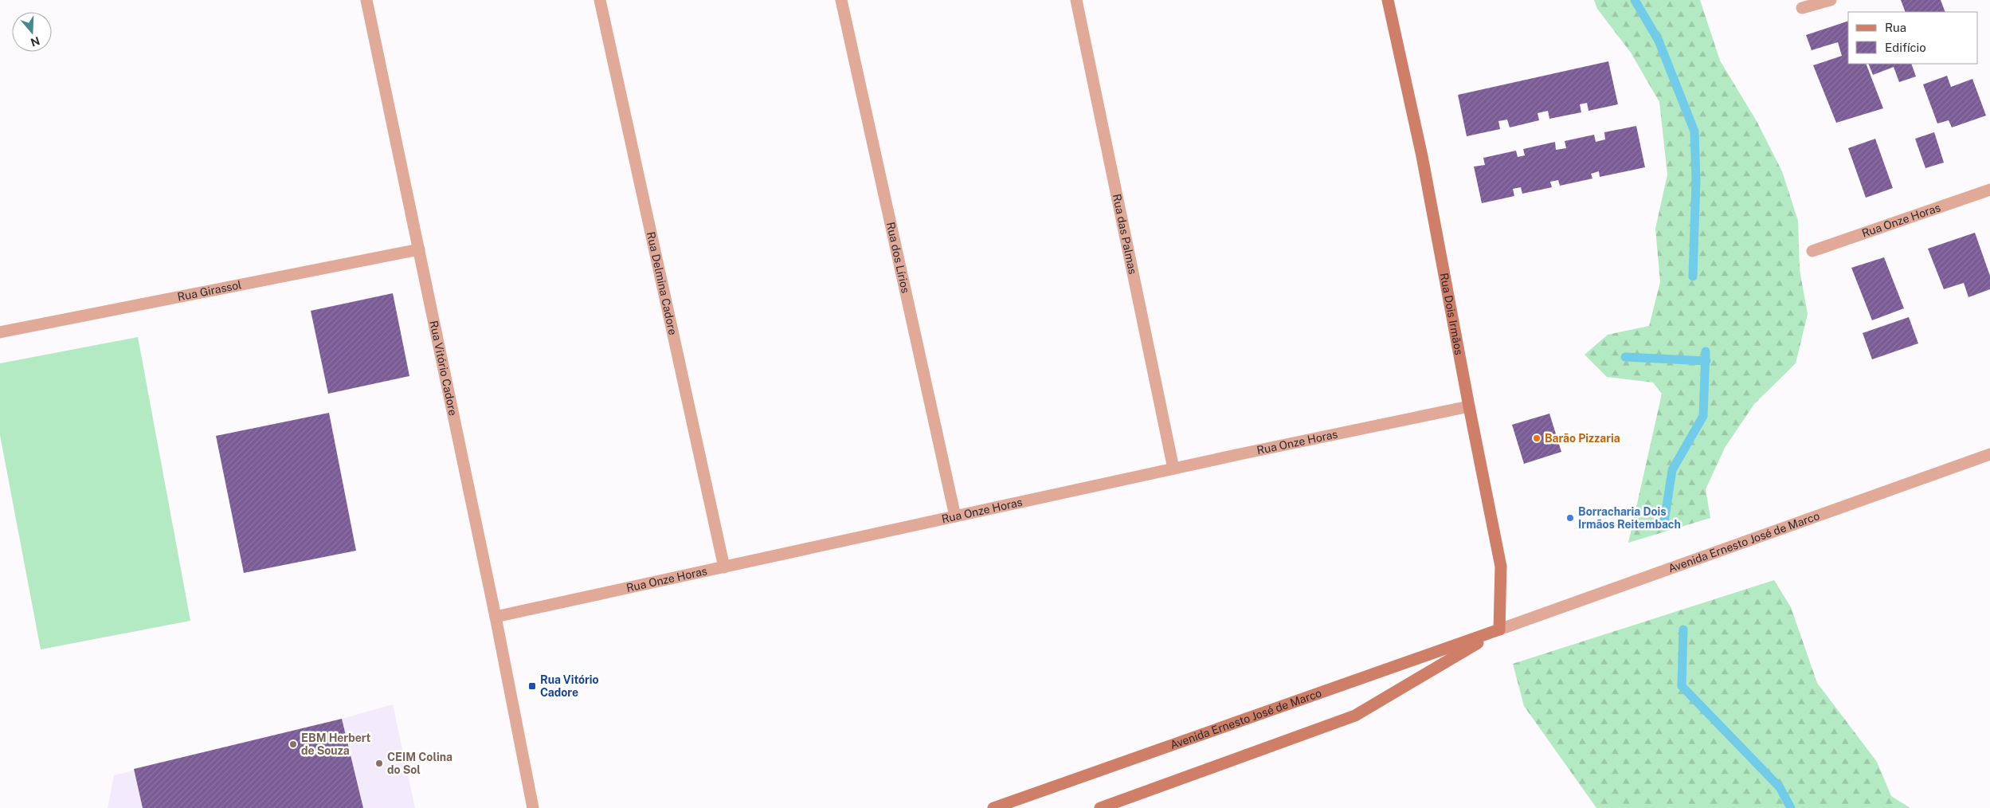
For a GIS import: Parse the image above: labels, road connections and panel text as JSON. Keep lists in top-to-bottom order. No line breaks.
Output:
{"streets":{"main road":["Rua Dois Irmãos","Avenida Ernesto José de Marco"],"street":["Rua Onze Horas","Rua das Palmas","Rua dos Lírios","Rua Delmina Cadore","Rua Girassol","Rua Vitório Cadore"]},"crossings":[["Rua Onze Horas","Rua das Palmas"],["Rua Onze Horas","Rua dos Lírios"],["Rua Onze Horas","Rua Delmina Cadore"],["Rua Onze Horas","Rua Dois Irmãos"],["Rua Onze Horas","Rua Vitório Cadore"],["Rua Girassol","Rua Vitório Cadore"],["Rua Dois Irmãos","Avenida Ernesto José de Marco"]],"places":{"other":["Barão Pizzaria","Borracharia Dois Irmãos Reitembach","EBM Herbert de Souza","CEIM Colina do Sol"],"transit":["Rua Vitório Cadore"]},"legend":["Rua","Edifício"],"north":"bottom"}
